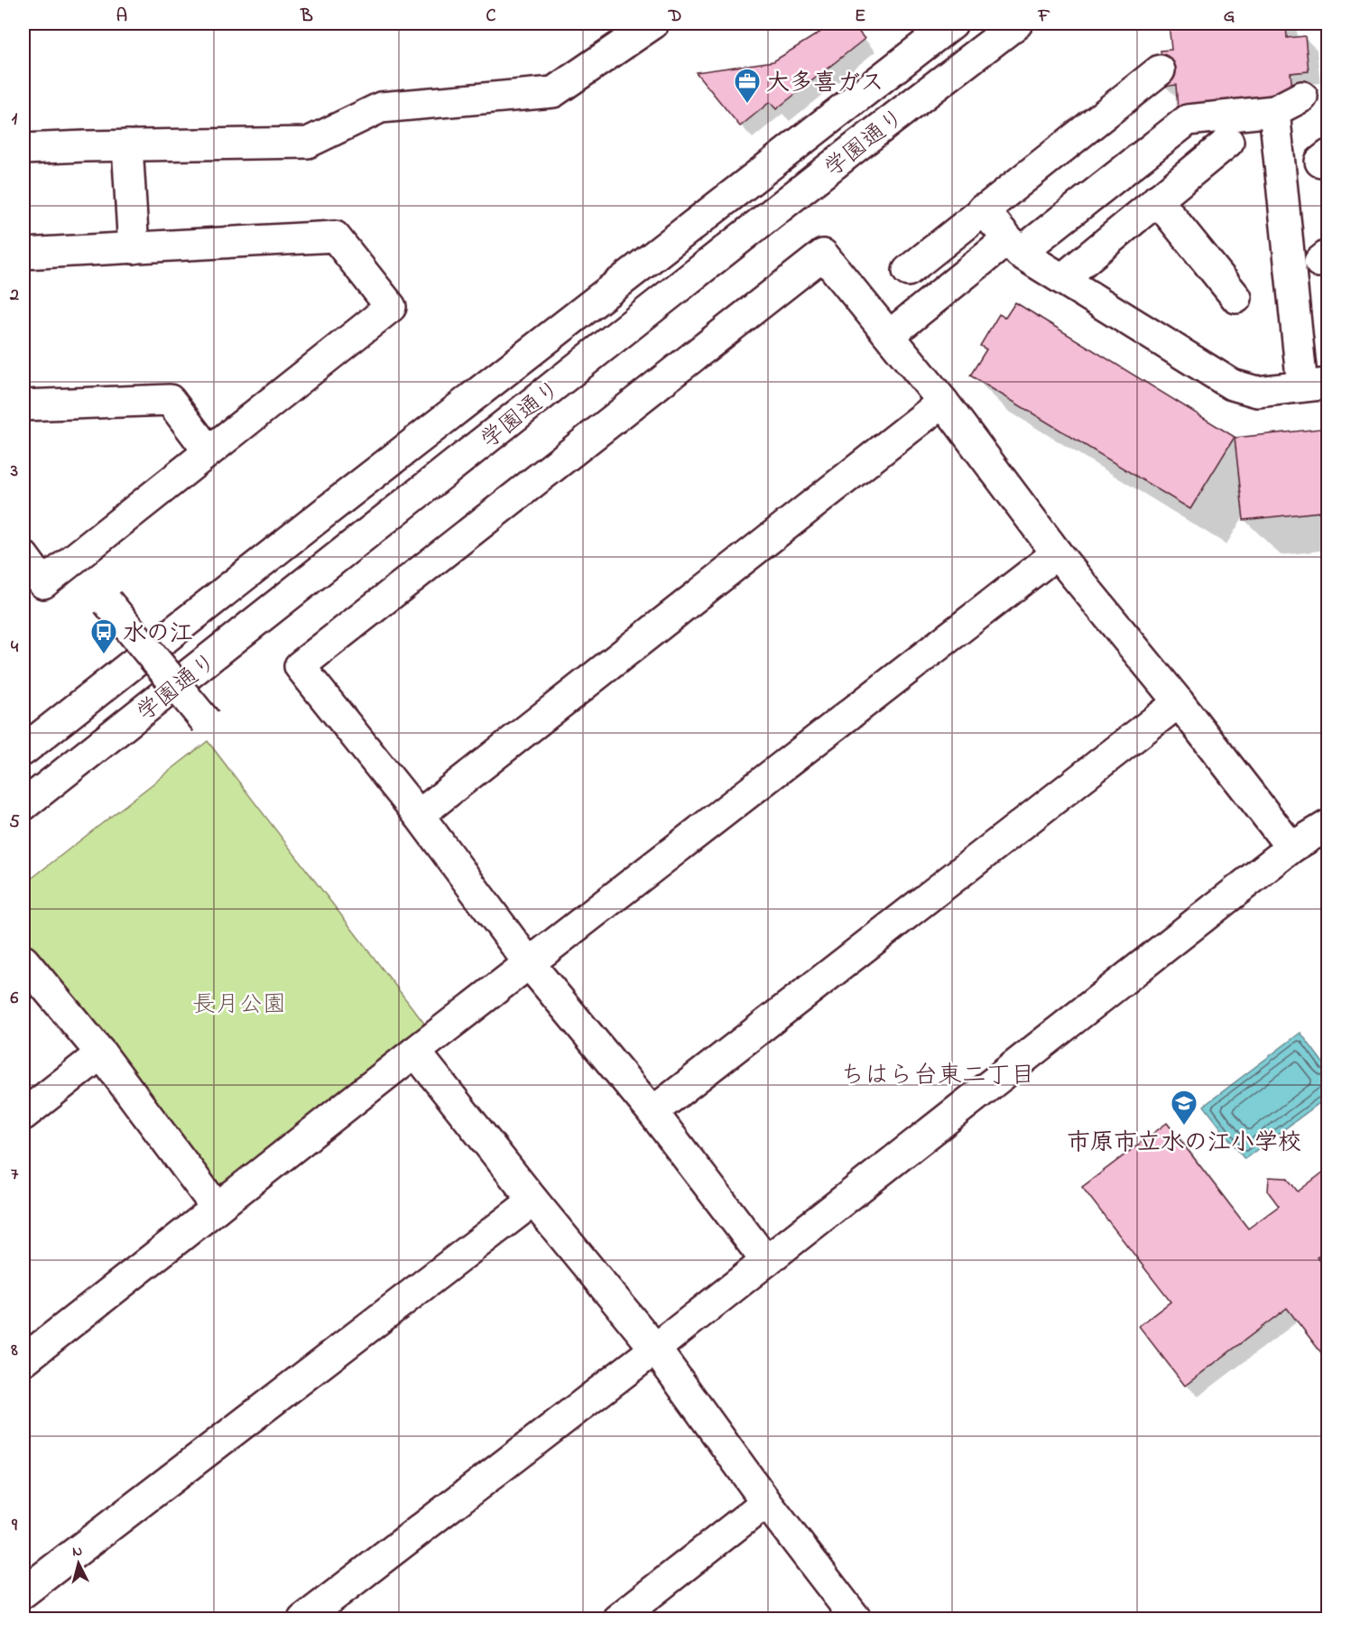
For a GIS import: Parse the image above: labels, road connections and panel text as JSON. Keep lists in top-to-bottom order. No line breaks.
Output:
{"streets":{"street":["学園通り"]},"districts":["ちはら台東二丁目"],"parks":["長月公園"],"places":{"office":["大多喜ガス"],"bus stop":["水の江"],"school or university":["市原市立水の江小学校"]},"north":"top","grid":{"columns":["A","B","C","D","E","F","G"],"rows":["1","2","3","4","5","6","7","8","9"]}}
